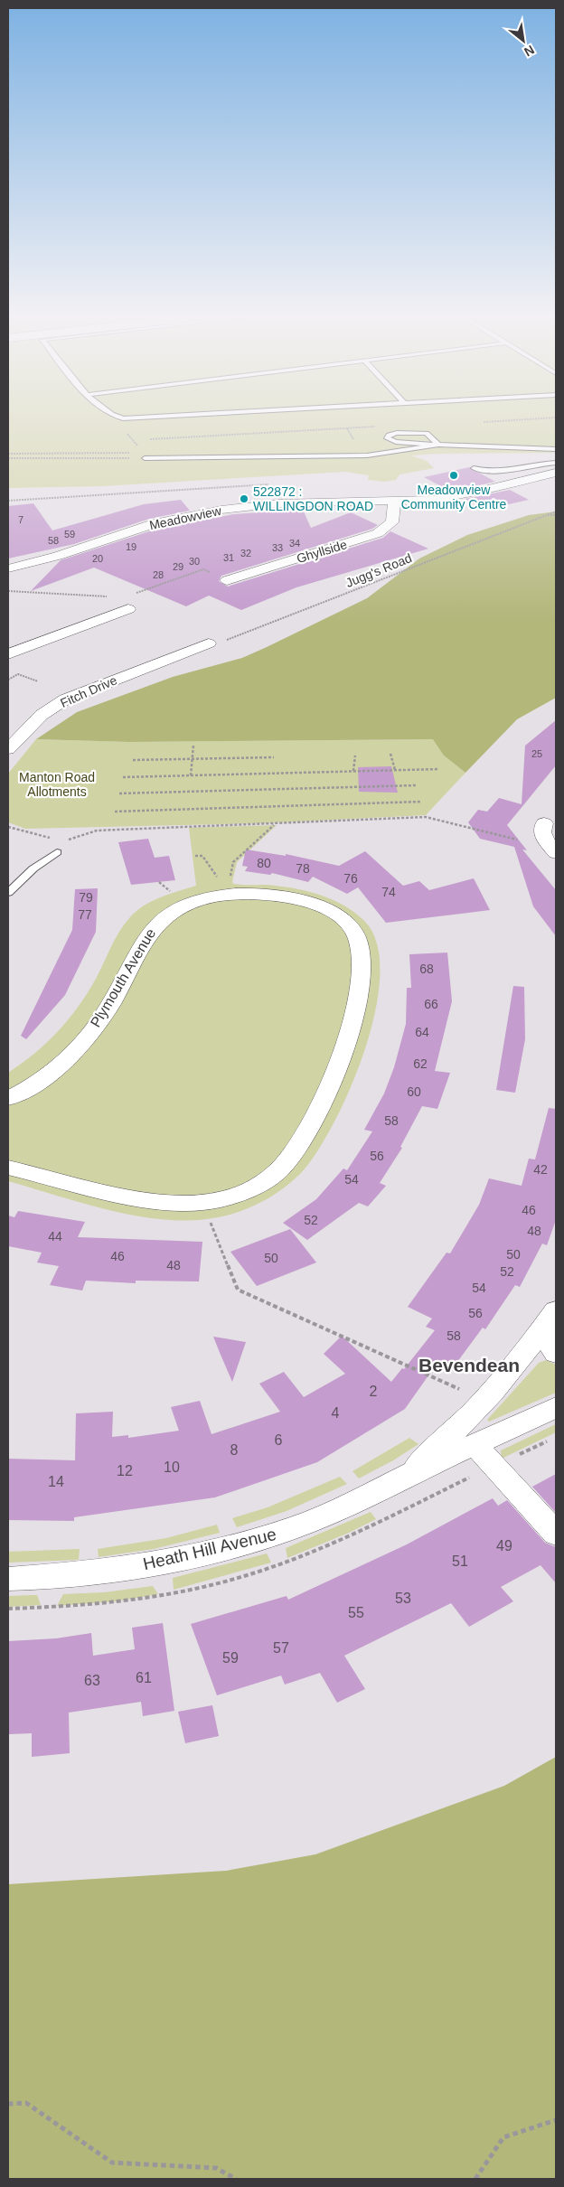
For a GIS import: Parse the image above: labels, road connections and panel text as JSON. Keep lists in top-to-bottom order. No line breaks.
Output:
{"streets":{"street":["Meadowview","Ghyllside","Fitch Drive","Plymouth Avenue","Heath Hill Avenue"],"path":["Jugg's Road"]},"crossings":[["Meadowview","Ghyllside"],["Jugg's Road","Fitch Drive"]],"districts":["Bevendean"],"parks":["Manton Road Allotments"],"places":["Meadowview Community Centre","522872 : WILLINGDON ROAD"],"house_numbers":["7","59","58","34","19","33","32","31","20","30","29","28","25","80","78","76","74","79","77","68","66","64","62","60","58","56","42","54","46","52","48","44","50","46","50","48","52","54","56","58","2","4","6","8","10","12","14","49","51","53","55","57","59","61","63"],"north":"bottom right"}
